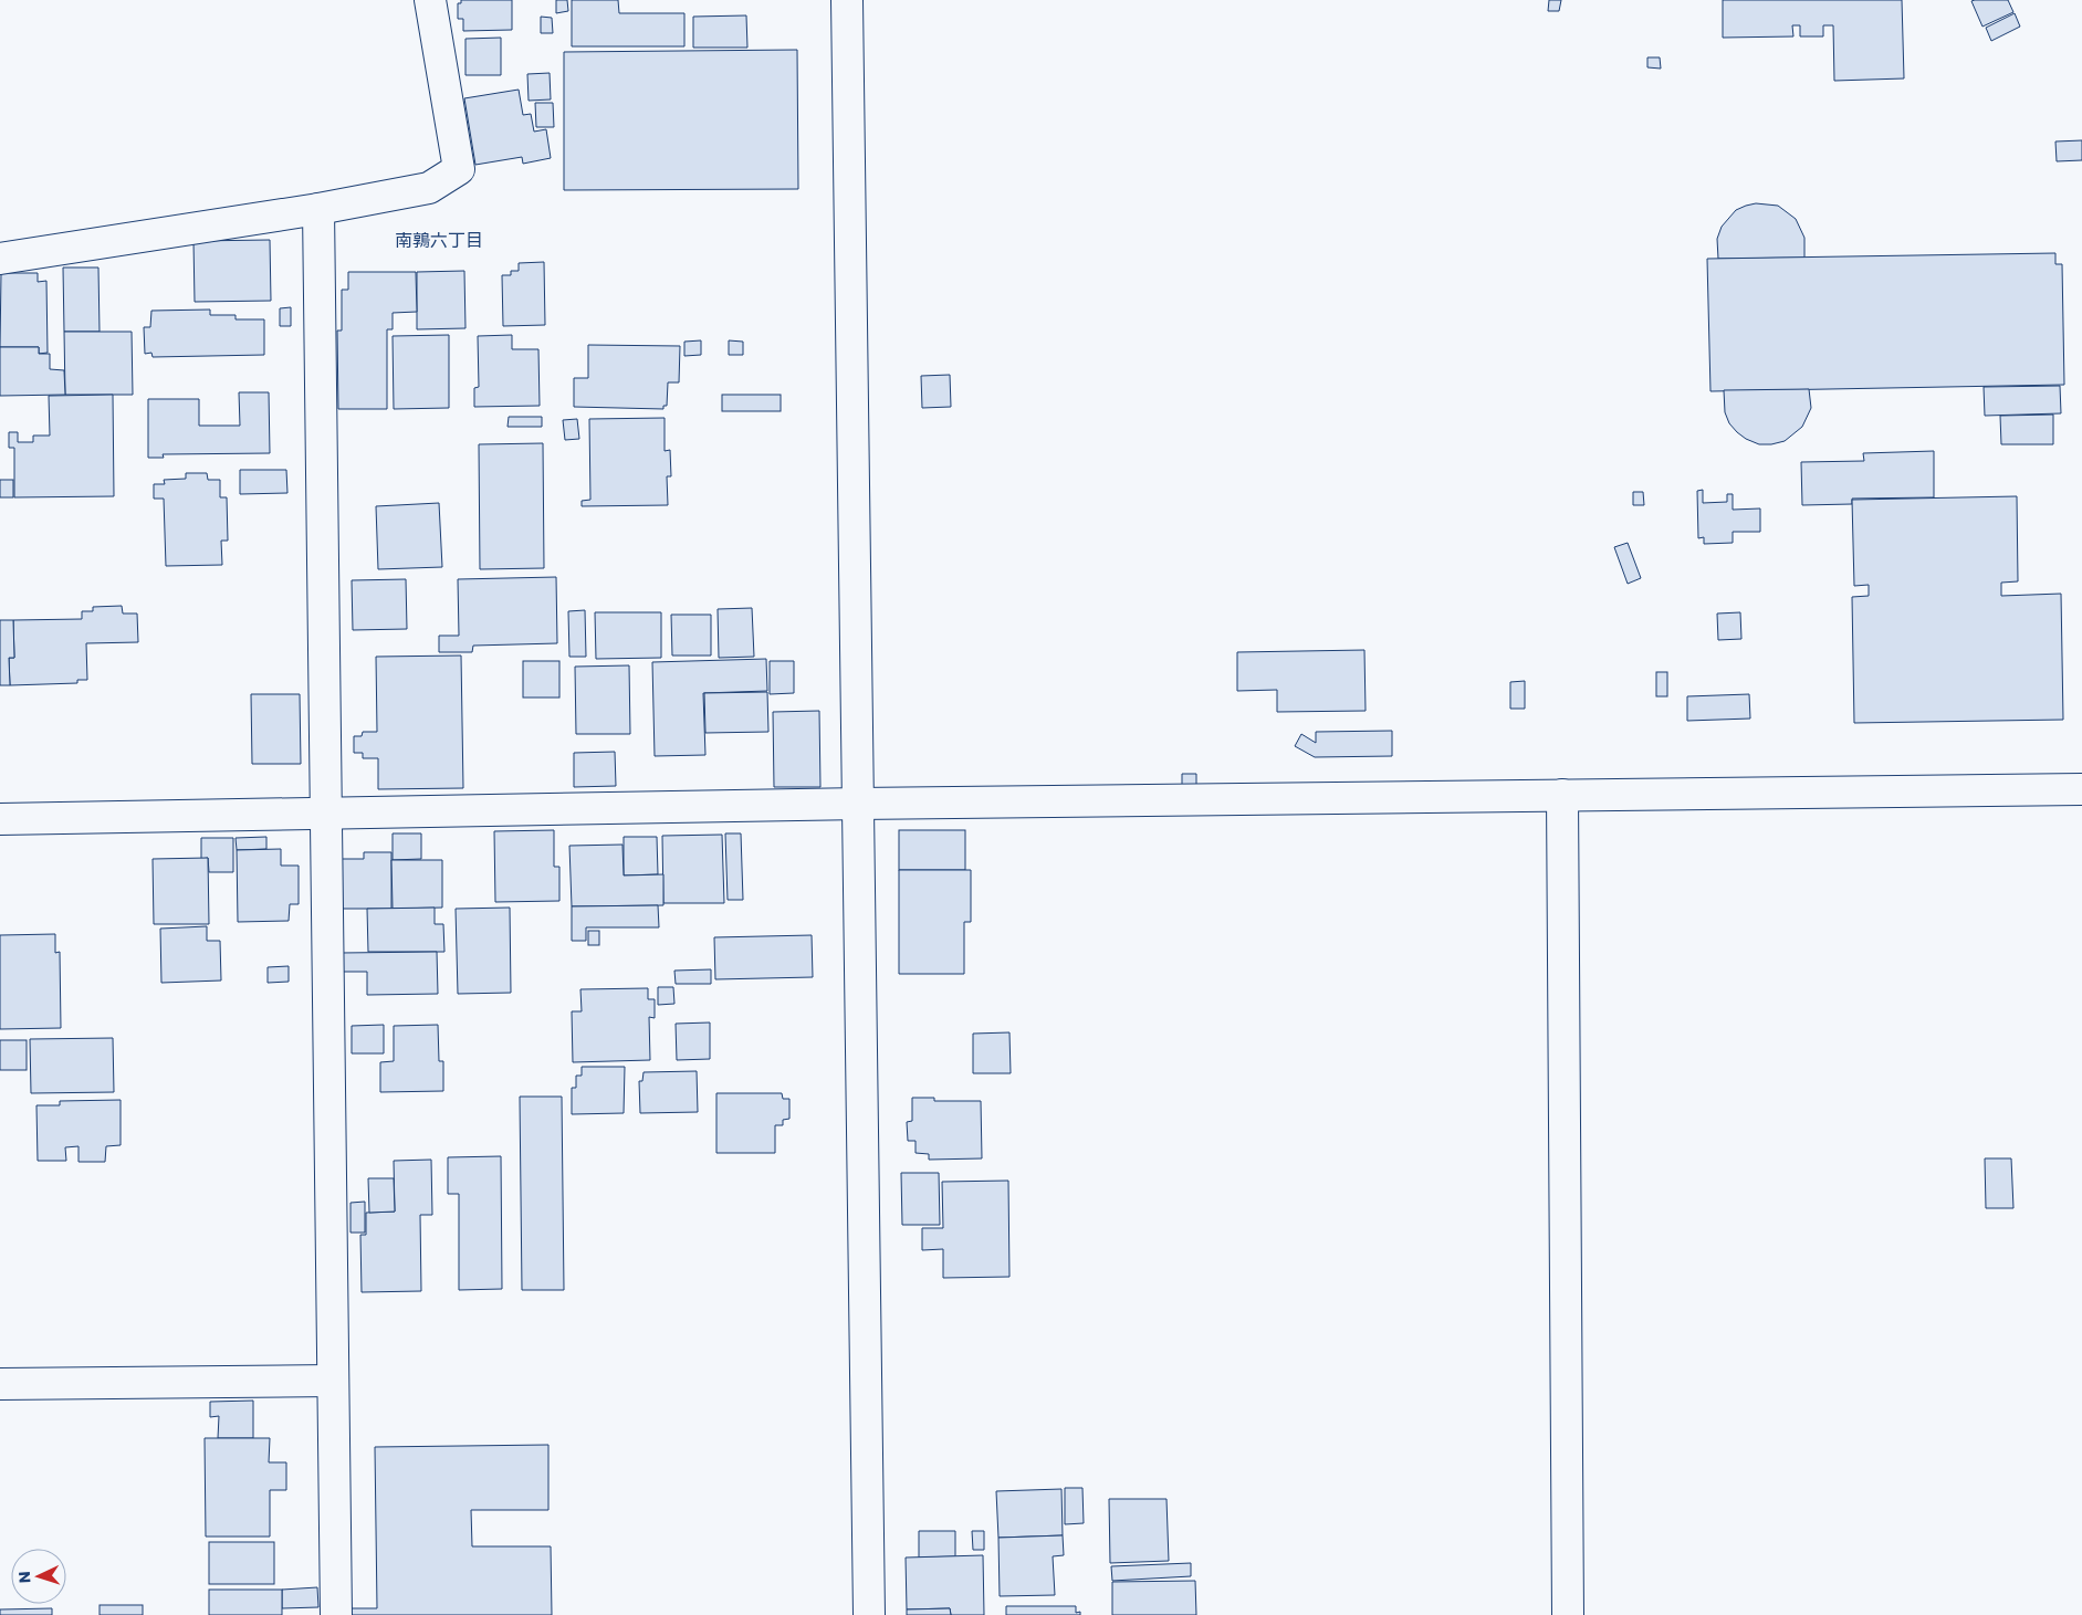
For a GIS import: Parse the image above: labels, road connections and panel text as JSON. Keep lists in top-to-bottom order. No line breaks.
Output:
{"districts":["南鶉六丁目"],"north":"left"}
